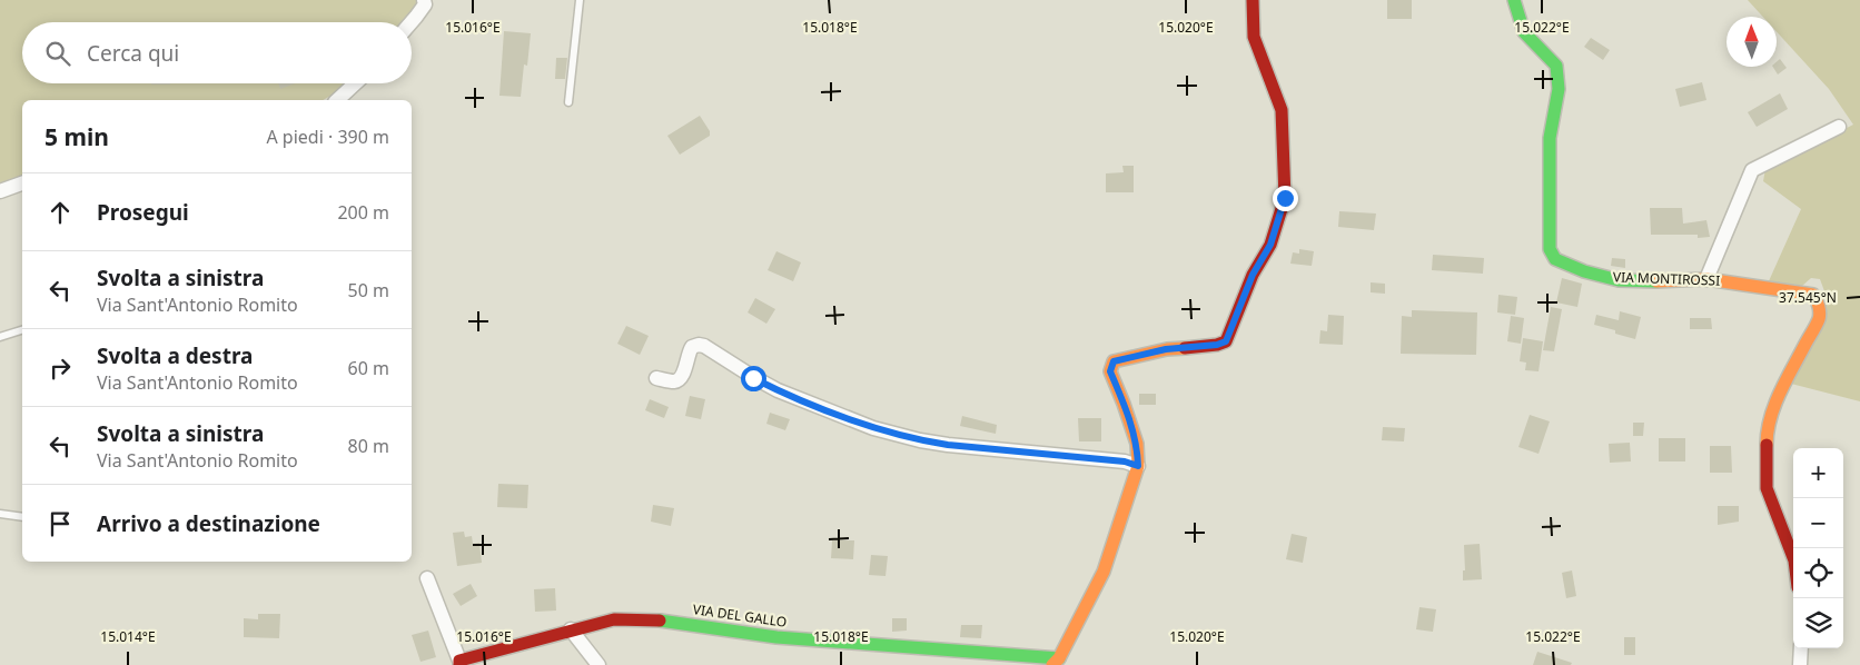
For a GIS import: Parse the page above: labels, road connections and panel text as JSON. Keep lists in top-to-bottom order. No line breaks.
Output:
{"streets":{"street":["VIA MONTIROSSI","VIA DEL GALLO"]},"north":"top","page":{"search":"Cerca qui","heading":["5 min","A piedi · 390 m"],"list":[["Prosegui","200 m"],["Svolta a sinistra","Via Sant'Antonio Romito","50 m"],["Svolta a destra","Via Sant'Antonio Romito","60 m"],["Svolta a sinistra","Via Sant'Antonio Romito","80 m"],"Arrivo a destinazione"],"map_buttons":["+","−"]},"coordinates":["15.016°E","15.018°E","15.020°E","15.022°E","37.545°N","15.014°E"]}
